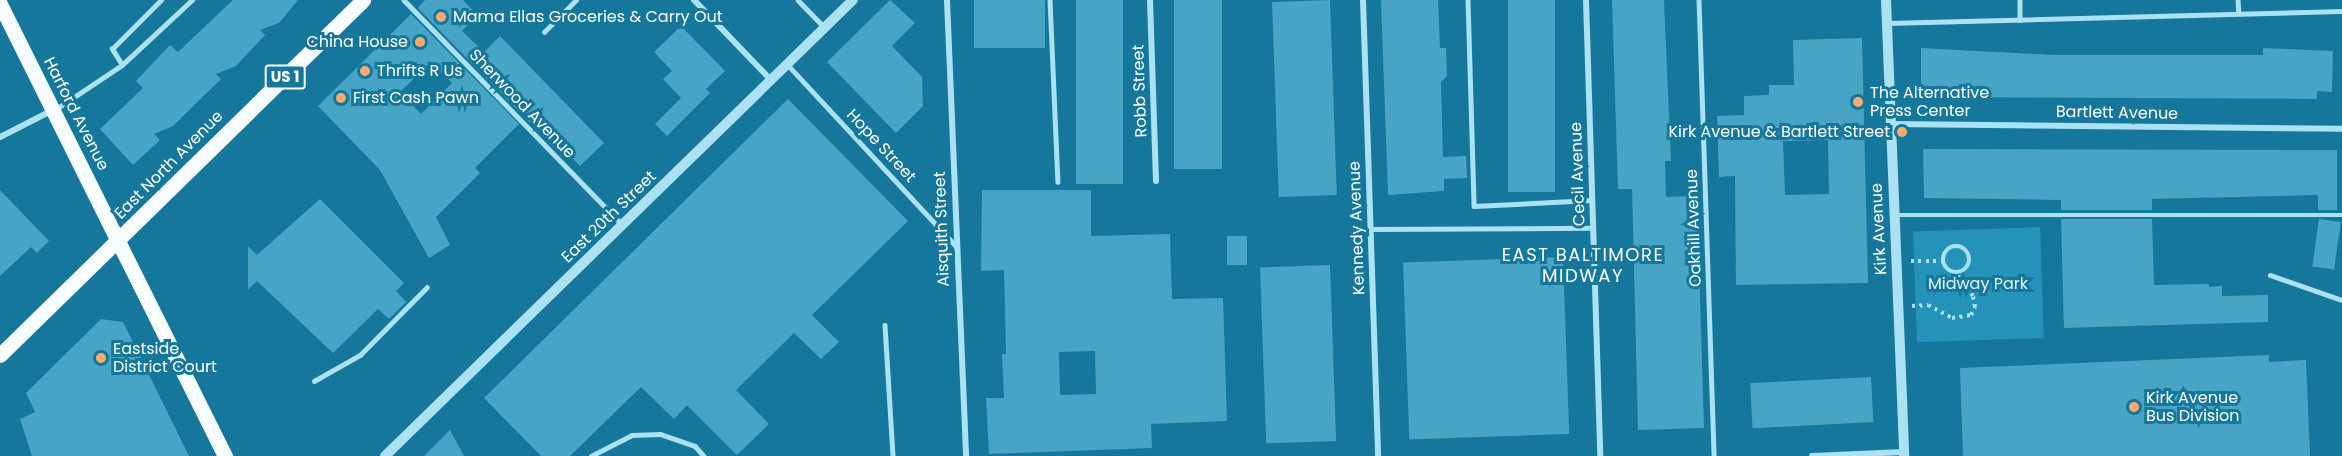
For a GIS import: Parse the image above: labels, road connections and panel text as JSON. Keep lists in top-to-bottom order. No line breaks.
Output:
{"streets":{"main road":["US 1","Harford Avenue","East North Avenue"],"street":["Robb Street","Bartlett Avenue","Cecil Avenue","East 20th Street","Kennedy Avenue","Aisquith Street","Kirk Avenue"],"lane":["Sherwood Avenue","Hope Street","Oakhill Avenue"]},"crossings":[["Sherwood Avenue","East 20th Street"],["Bartlett Avenue","Kirk Avenue"],["Harford Avenue","East North Avenue"],["Hope Street","East 20th Street"],["Hope Street","Aisquith Street"]],"districts":["EAST BALTIMORE MIDWAY"],"parks":["Midway Park"],"places":["Mama Ellas Groceries & Carry Out","China House","Thrifts R Us","First Cash Pawn","The Alternative Press Center","Kirk Avenue & Bartlett Street","Eastside District Court","Kirk Avenue Bus Division"]}
